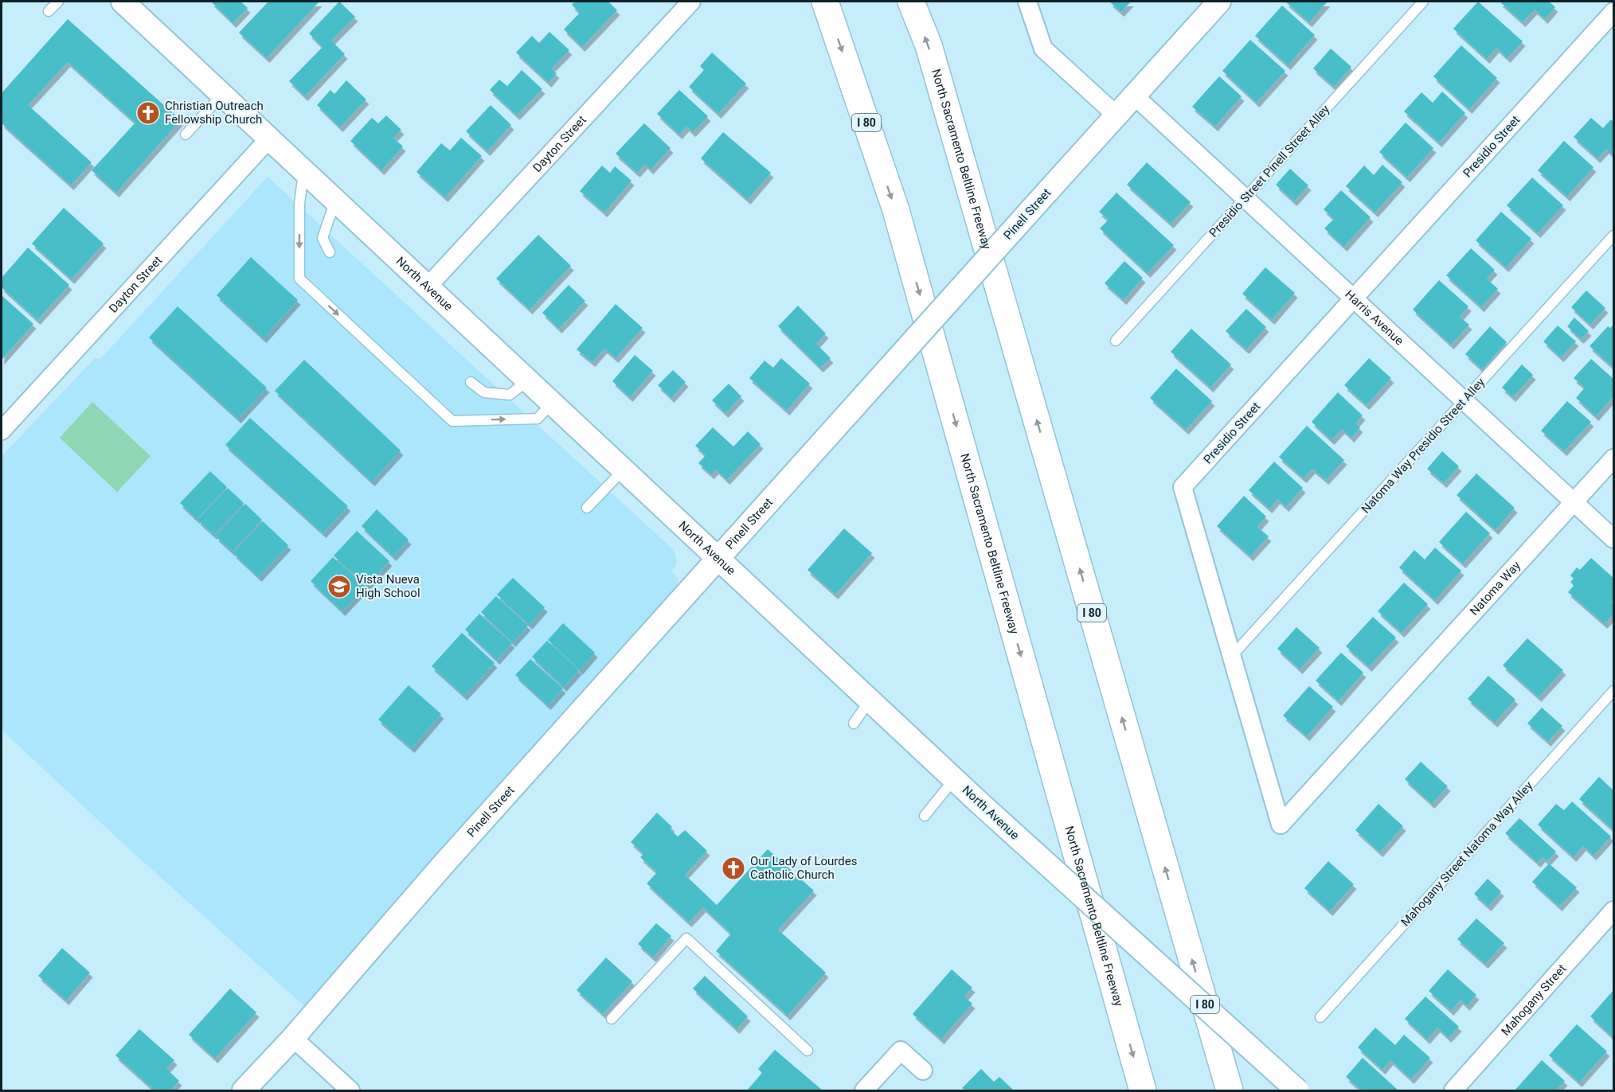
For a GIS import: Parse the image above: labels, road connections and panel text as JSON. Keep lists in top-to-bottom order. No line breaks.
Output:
{"streets":{"highway":["I 80","North Sacramento Beltline Freeway"],"street":["Dayton Street","Presidio Street","Pinell Street","North Avenue","Harris Avenue","Natoma Way","Mahogany Street"],"lane":["Presidio Street Pinell Street Alley","Natoma Way Presidio Street Alley","Mahogany Street Natoma Way Alley"]},"crossings":[["Dayton Street","North Avenue"],["Presidio Street","Harris Avenue"],["Presidio Street","Natoma Way Presidio Street Alley"],["Presidio Street","Natoma Way"],["Presidio Street Pinell Street Alley","Harris Avenue"],["Pinell Street","North Avenue"],["Pinell Street","Harris Avenue"],["Harris Avenue","Natoma Way Presidio Street Alley"],["Harris Avenue","Natoma Way"]],"places":{"church":["Christian Outreach Fellowship Church","Our Lady of Lourdes Catholic Church"],"school or university":["Vista Nueva High School"]}}
